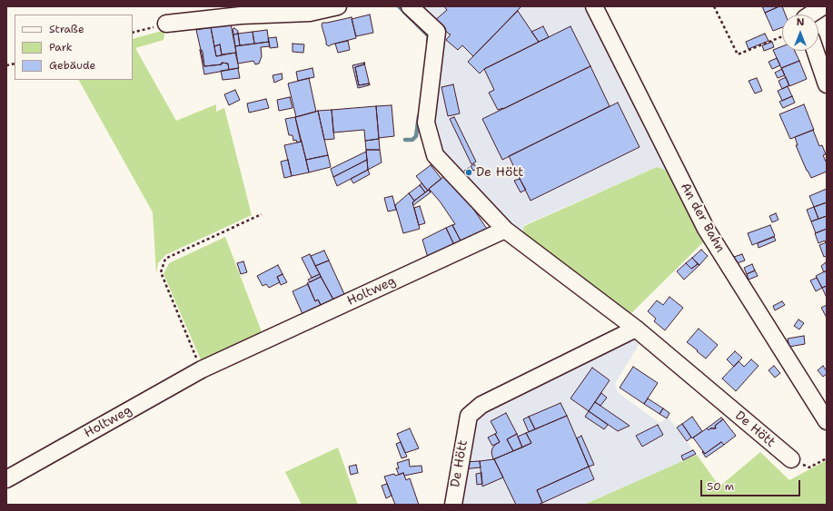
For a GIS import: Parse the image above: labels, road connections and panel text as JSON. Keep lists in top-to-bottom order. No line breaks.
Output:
{"streets":{"street":["An der Bahn","Holtweg","De Hött"]},"crossings":[["Holtweg","De Hött"]],"places":["De Hött"],"legend":["Straße","Park","Gebäude"],"scale_bar":"50 m","north":"top"}
